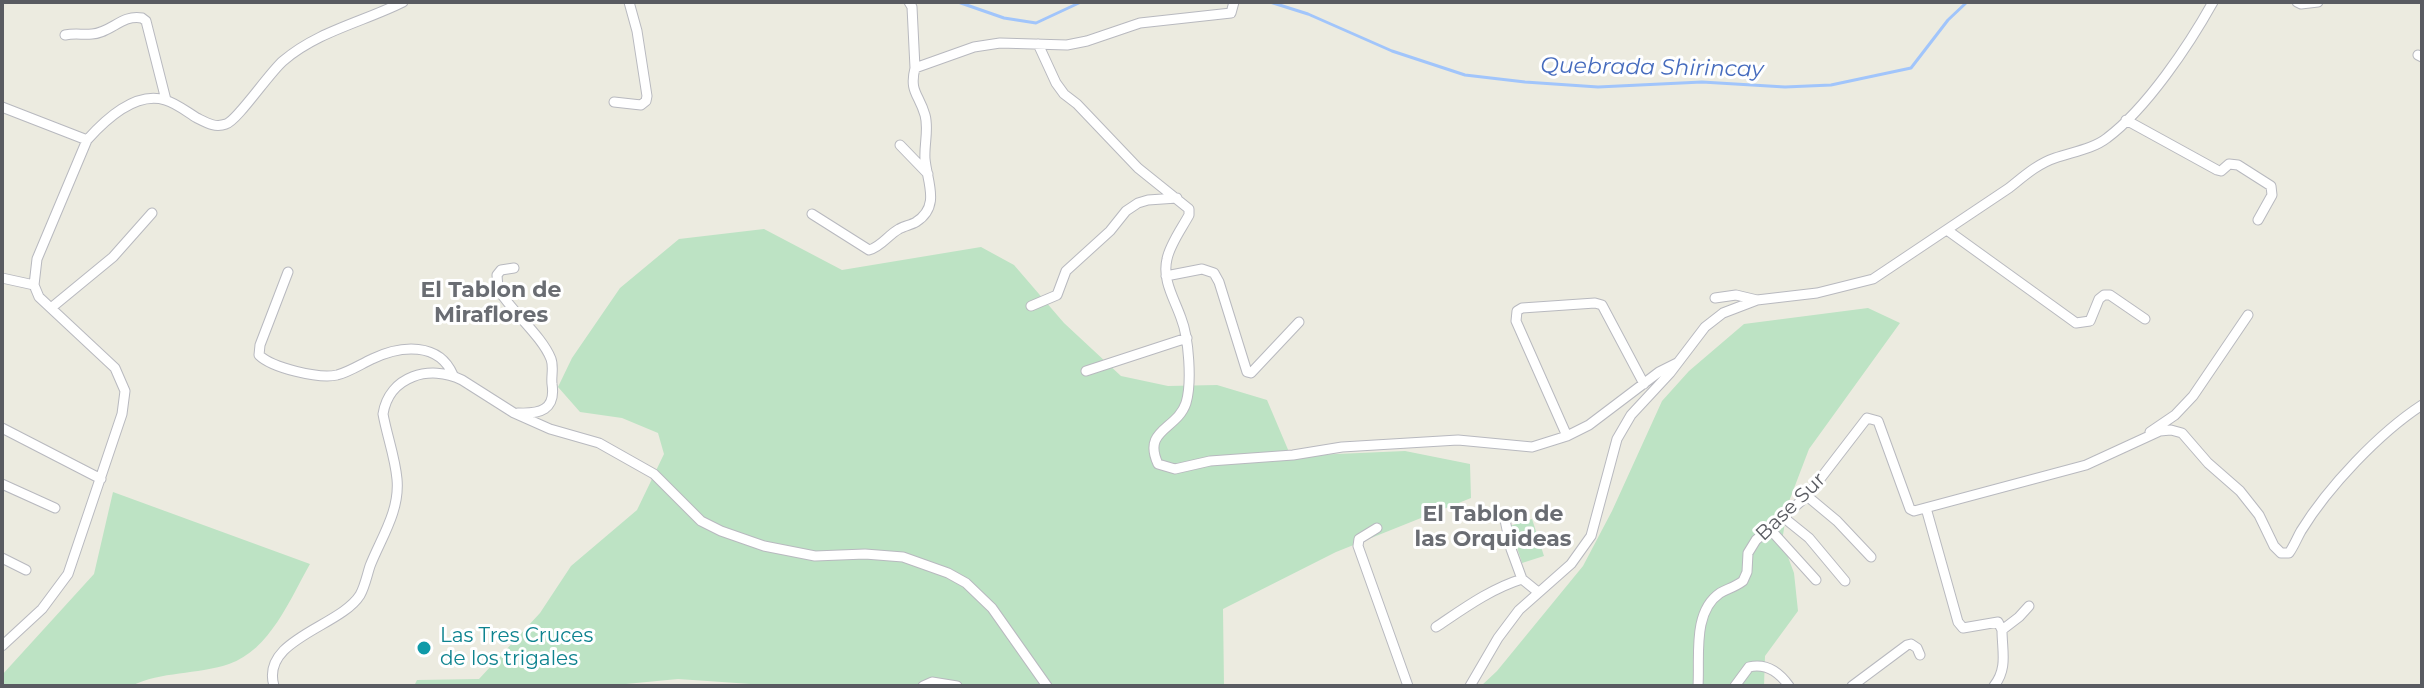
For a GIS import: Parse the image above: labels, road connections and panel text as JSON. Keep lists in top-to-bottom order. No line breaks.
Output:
{"streets":{"street":["Base Sur"]},"districts":["El Tablon de Miraflores","El Tablon de las Orquideas"],"water":["Quebrada Shirincay"],"places":["Las Tres Cruces de los trigales"]}
